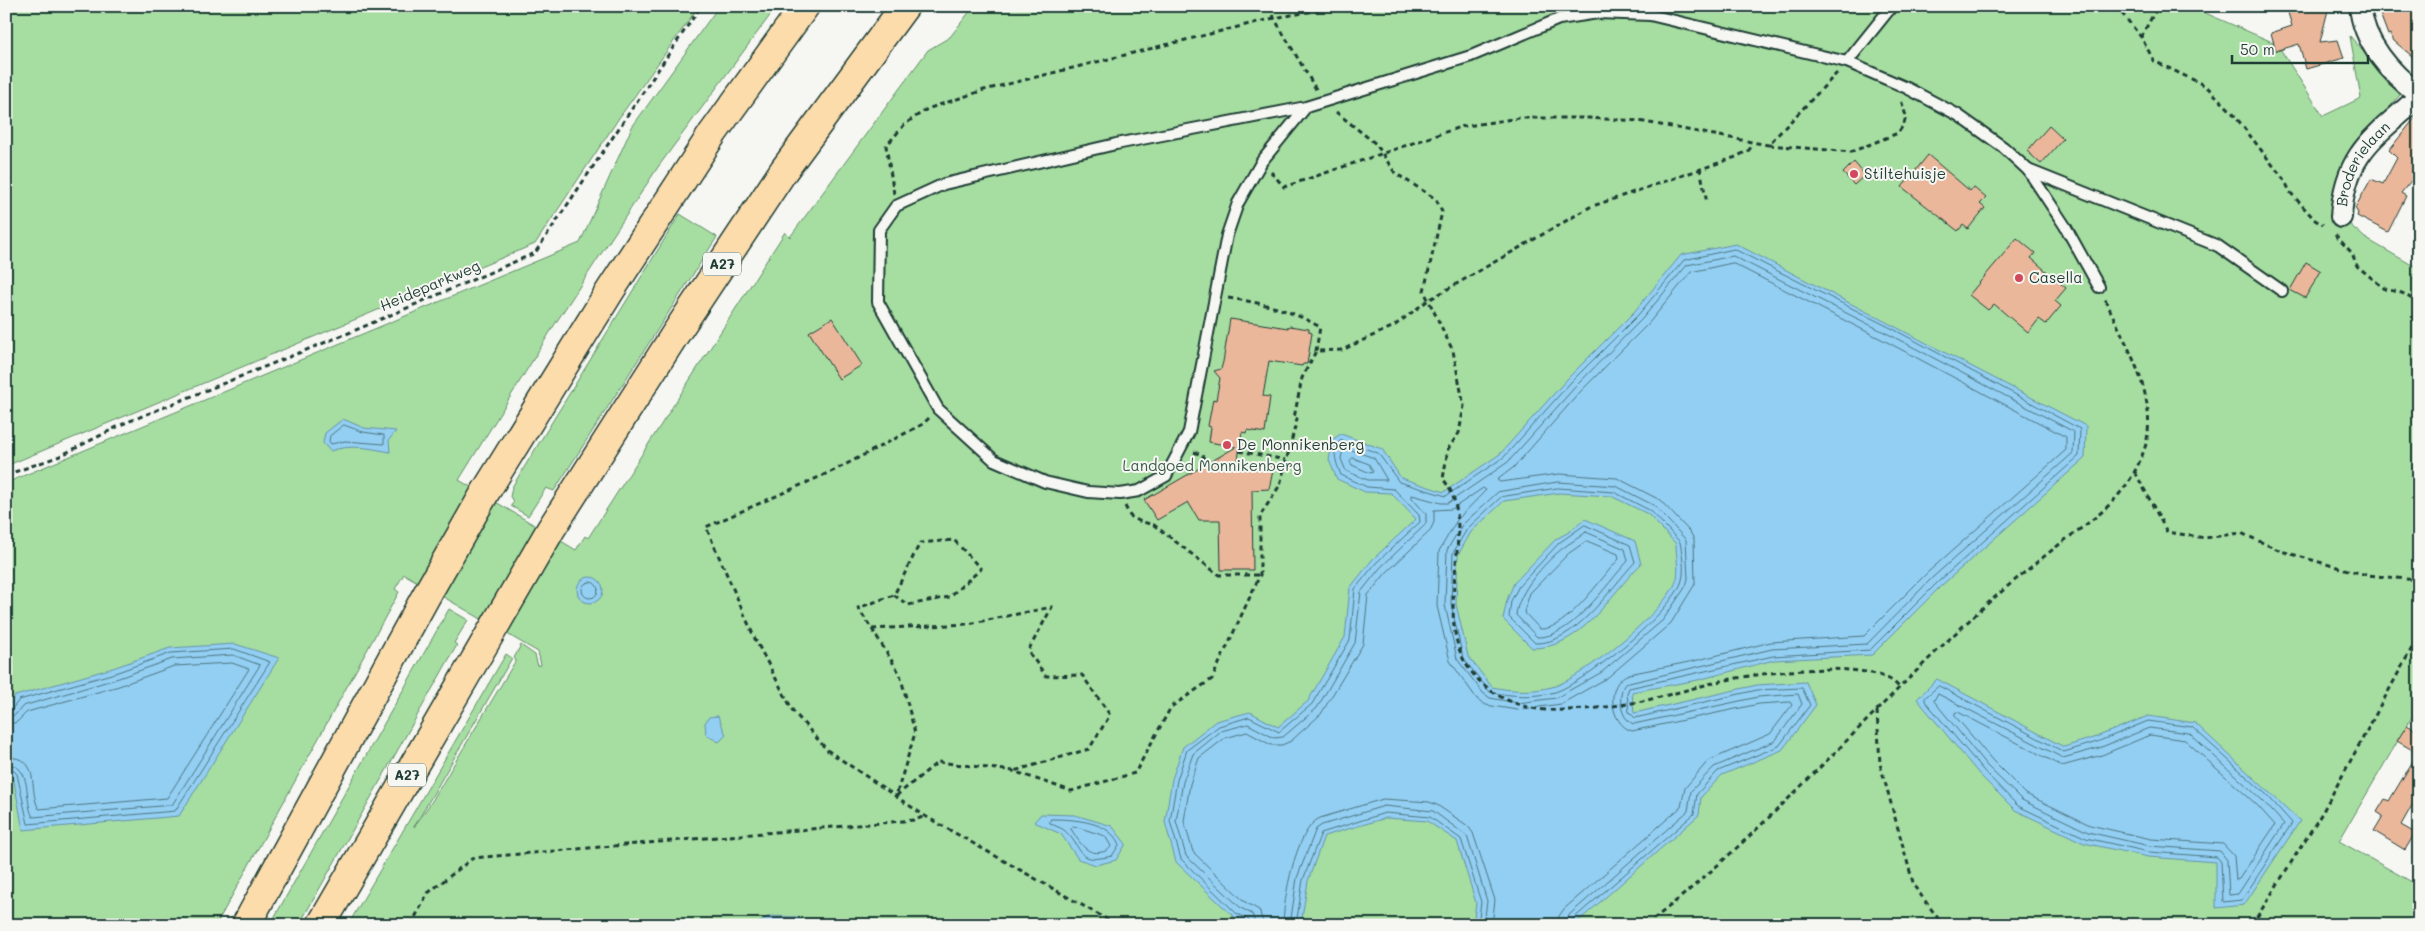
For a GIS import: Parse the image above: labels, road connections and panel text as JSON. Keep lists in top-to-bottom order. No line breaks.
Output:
{"streets":{"highway":["A27"],"street":["Broderielaan"],"path":["Heideparkweg"]},"parks":["Landgoed Monnikenberg"],"places":["Stiltehuisje","Casella","De Monnikenberg"],"scale_bar":"50 m"}
